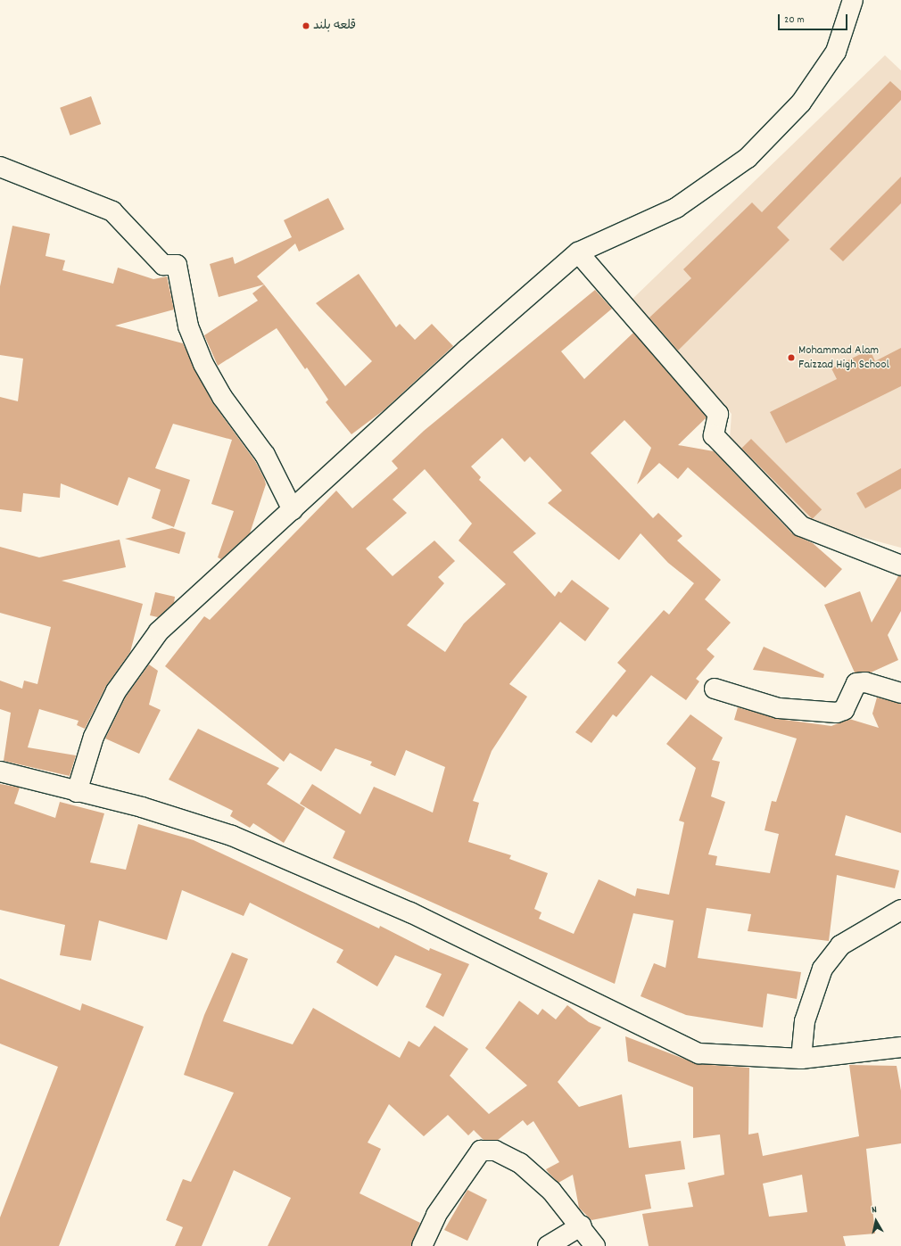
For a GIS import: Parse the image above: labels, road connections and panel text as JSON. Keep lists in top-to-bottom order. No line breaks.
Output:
{"places":["قلعه بلند","Mohammad Alam Faizzad High School"],"scale_bar":"20 m","north":"top"}
